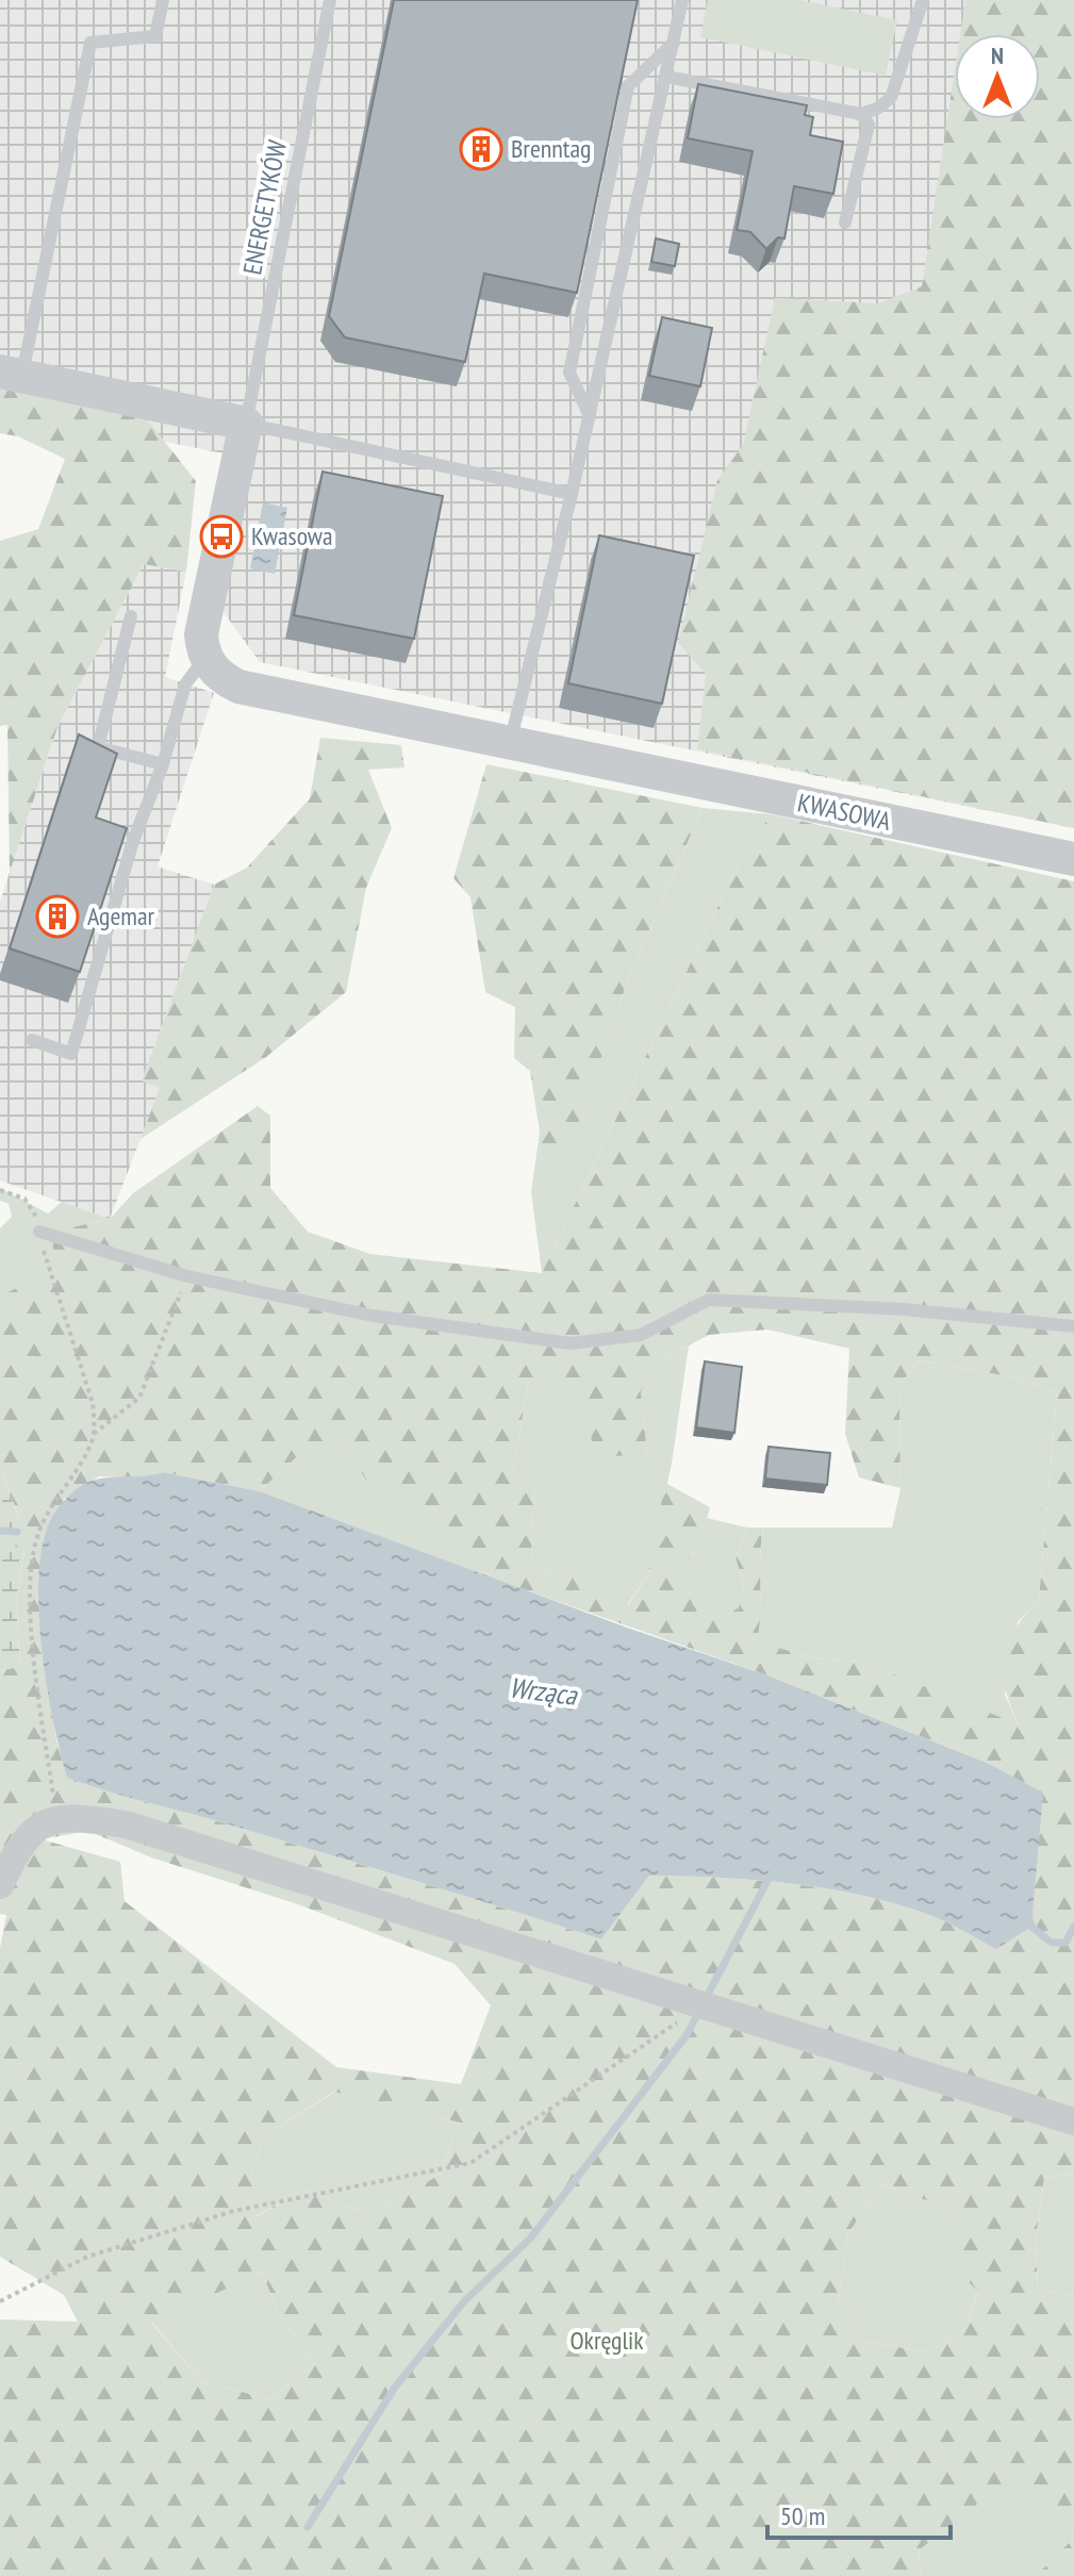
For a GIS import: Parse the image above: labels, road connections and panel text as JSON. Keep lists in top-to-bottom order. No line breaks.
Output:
{"streets":{"street":["KWASOWA"],"lane":["ENERGETYKÓW"]},"water":["Wrząca"],"parks":["Okręglik"],"places":{"building":["Brenntag","Agemar"],"bus stop":["Kwasowa"]},"scale_bar":"50 m","north":"top"}
